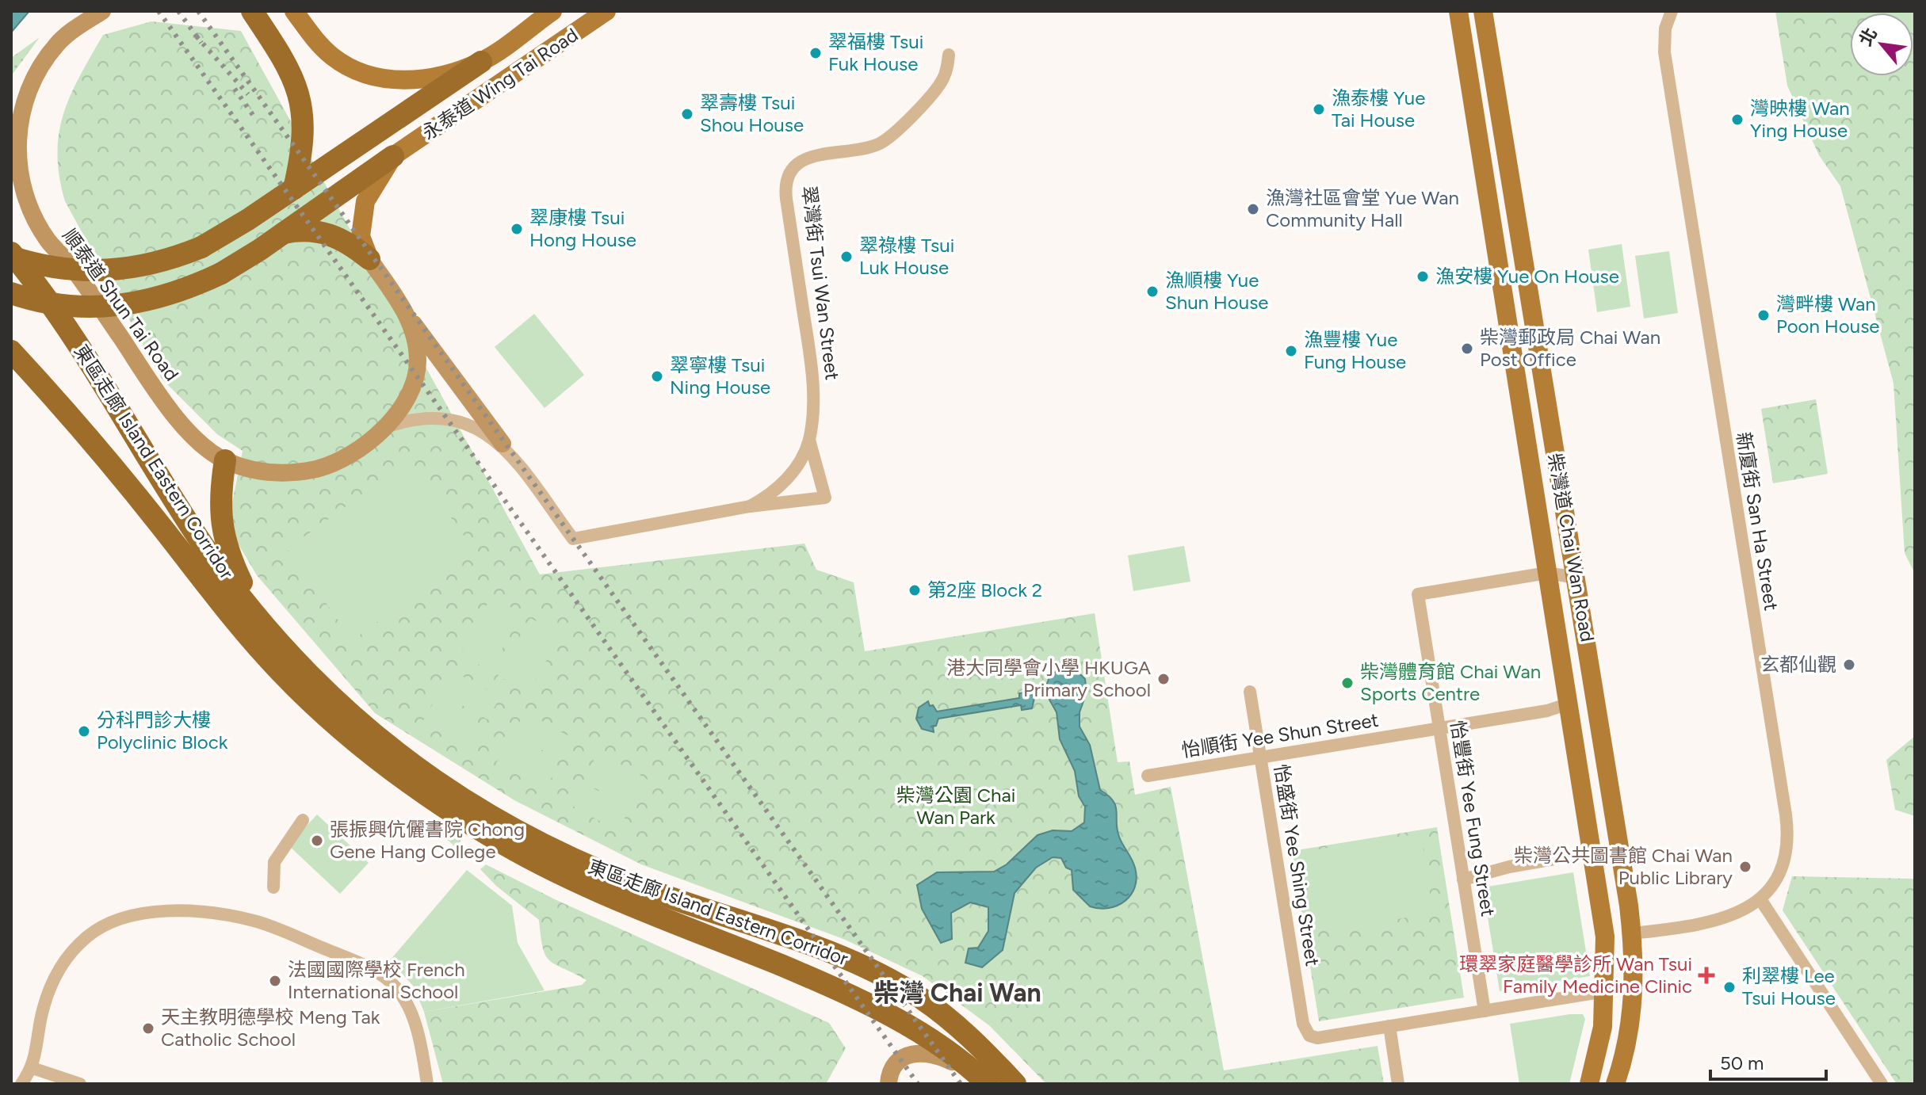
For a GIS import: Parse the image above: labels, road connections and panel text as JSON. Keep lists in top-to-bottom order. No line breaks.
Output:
{"streets":{"highway":["東區走廊 Island Eastern Corridor"],"main road":["永泰道 Wing Tai Road","柴灣道 Chai Wan Road"],"street":["翠灣街 Tsui Wan Street","順泰道 Shun Tai Road","新廈街 San Ha Street","怡順街 Yee Shun Street","怡豐街 Yee Fung Street","怡盛街 Yee Shing Street"]},"crossings":[["翠灣街 Tsui Wan Street","順泰道 Shun Tai Road"],["新廈街 San Ha Street","柴灣道 Chai Wan Road"],["柴灣道 Chai Wan Road","怡順街 Yee Shun Street"],["柴灣道 Chai Wan Road","怡豐街 Yee Fung Street"],["怡順街 Yee Shun Street","怡豐街 Yee Fung Street"],["怡順街 Yee Shun Street","怡盛街 Yee Shing Street"]],"districts":["柴灣 Chai Wan"],"parks":["柴灣公園 Chai Wan Park"],"places":{"other":["翠福樓 Tsui Fuk House","漁泰樓 Yue Tai House","翠壽樓 Tsui Shou House","灣映樓 Wan Ying House","漁灣社區會堂 Yue Wan Community Hall","翠康樓 Tsui Hong House","翠祿樓 Tsui Luk House","漁安樓 Yue On House","漁順樓 Yue Shun House","灣畔樓 Wan Poon House","柴灣郵政局 Chai Wan Post Office","漁豐樓 Yue Fung House","翠寧樓 Tsui Ning House","第2座 Block 2","玄都仙觀","港大同學會小學 HKUGA Primary School","柴灣體育館 Chai Wan Sports Centre","分科門診大樓 Polyclinic Block","張振興伉儷書院 Chong Gene Hang College","柴灣公共圖書館 Chai Wan Public Library","法國國際學校 French International School","利翠樓 Lee Tsui House","天主教明德學校 Meng Tak Catholic School"],"health":["環翠家庭醫學診所 Wan Tsui Family Medicine Clinic"]},"scale_bar":"50 m","north":"top left"}
